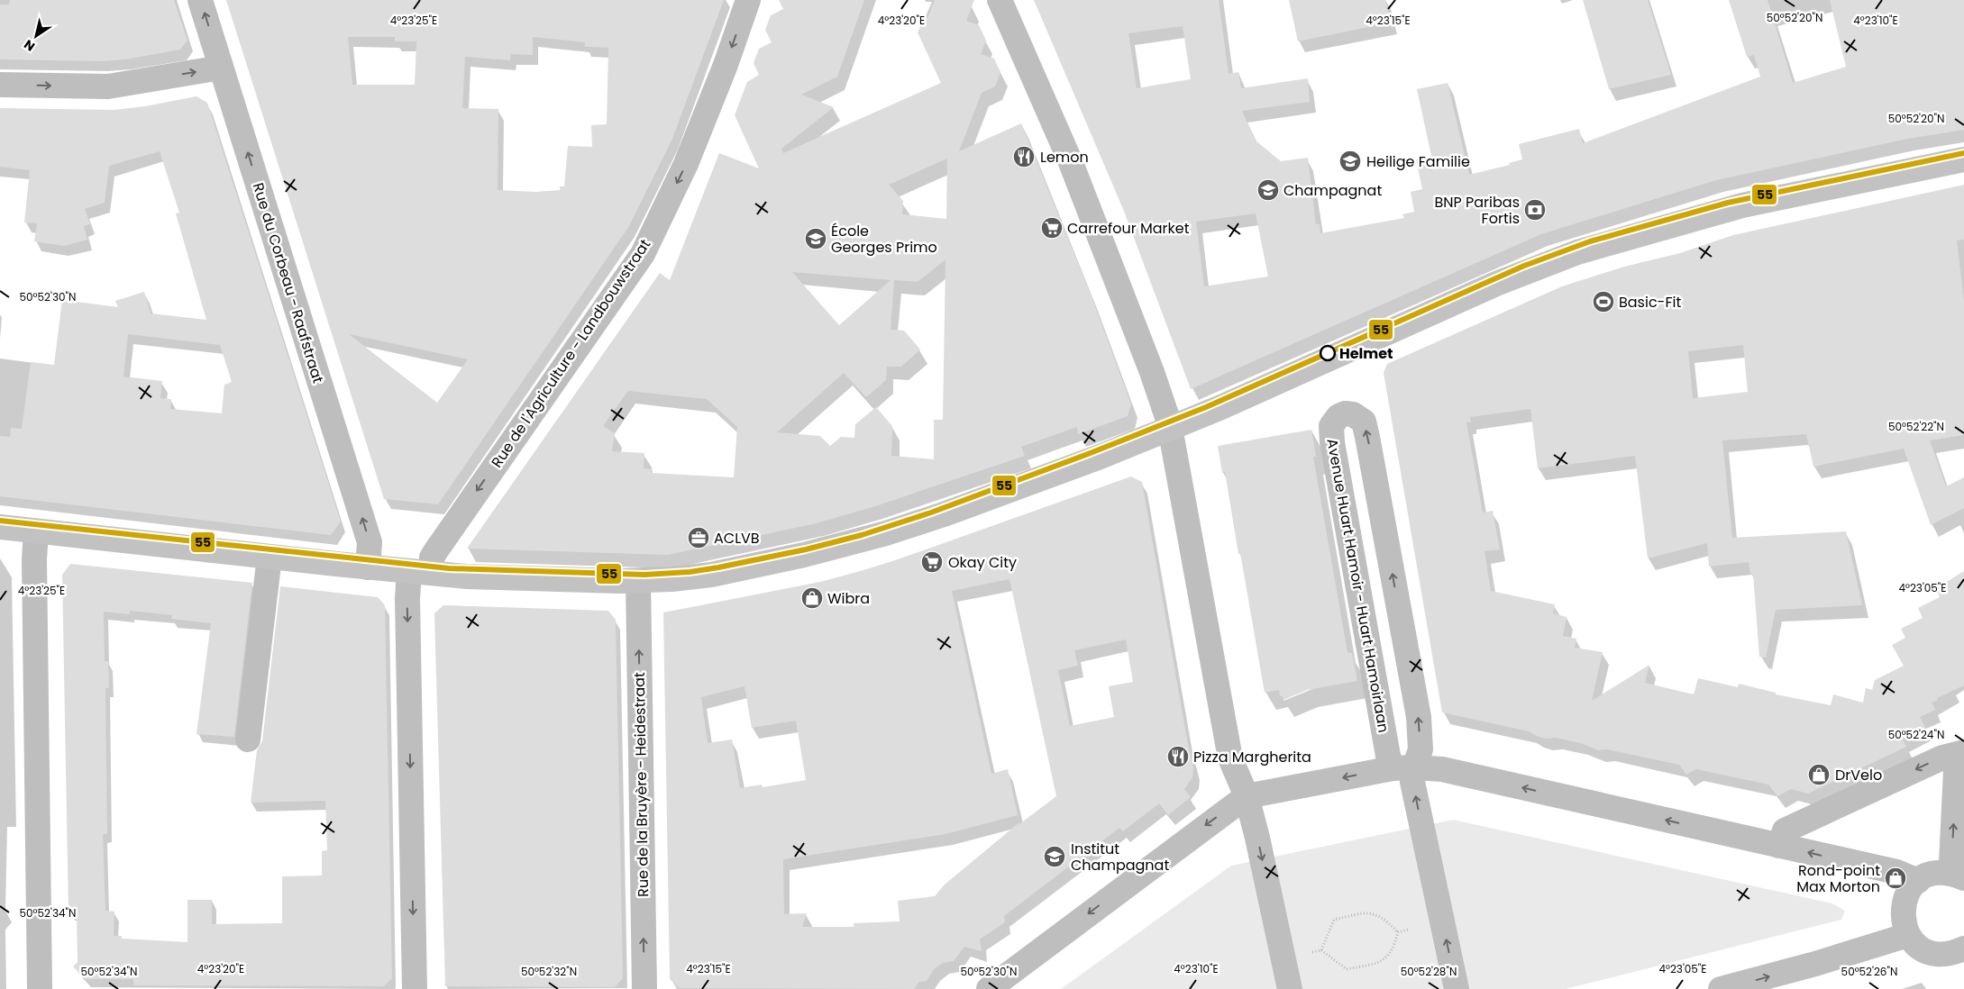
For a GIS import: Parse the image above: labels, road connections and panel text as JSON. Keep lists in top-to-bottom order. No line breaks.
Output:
{"streets":{"street":["Rue du Corbeau - Raafstraat","Rue de l'Agriculture - Landbouwstraat","Avenue Huart Hamoir - Huart Hamoirlaan","Rue de la Bruyère - Heidestraat"]},"one_way":["Rue du Corbeau - Raafstraat","Rue de l'Agriculture - Landbouwstraat","Rue de la Bruyère - Heidestraat"],"places":{"restaurant":["Lemon","Pizza Margherita"],"school or university":["Heilige Familie","Champagnat","École Georges Primo","Institut Champagnat"],"bank":["BNP Paribas Fortis"],"supermarket":["Carrefour Market","Okay City"],"sports":["Basic-Fit"],"other":["Helmet"],"office":["ACLVB"],"shop":["Wibra","DrVelo","Rond-point Max Morton"]},"lines":["transit line 55"],"north":"bottom left","coordinates":["50°52'20\"N","4°23'25\"E","4°23'20\"E","4°23'15\"E","4°23'10\"E","50°52'30\"N","50°52'22\"N","4°23'05\"E","50°52'24\"N","50°52'34\"N","50°52'32\"N","50°52'28\"N","50°52'26\"N"]}
